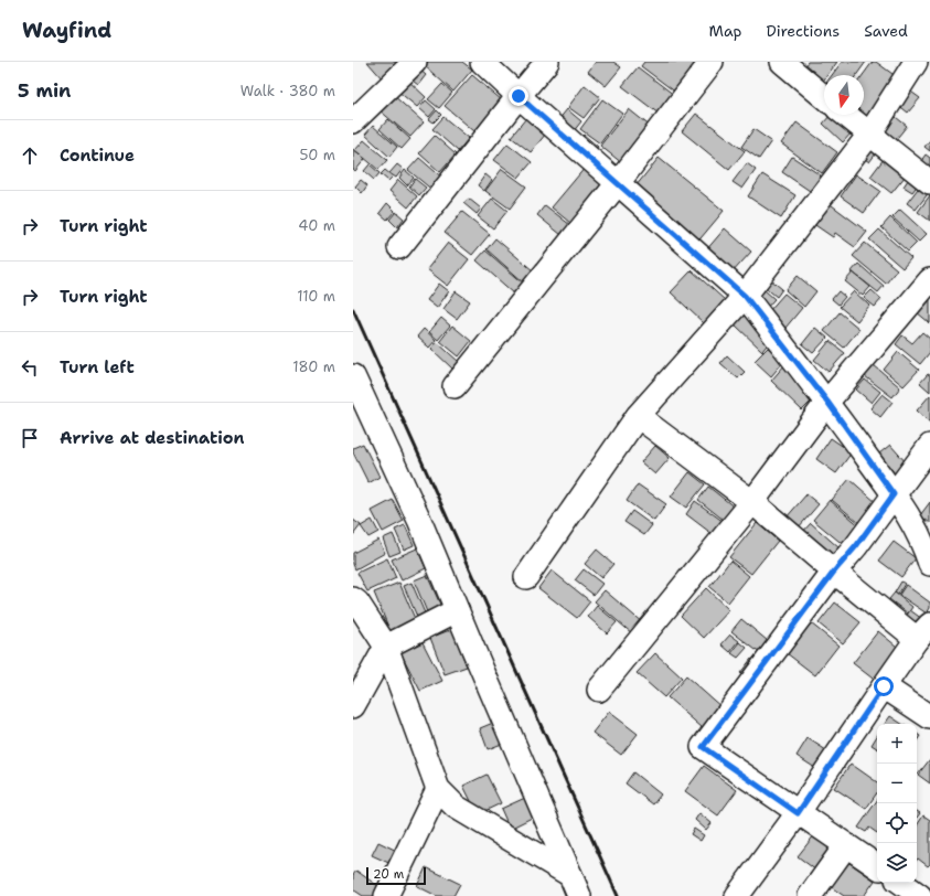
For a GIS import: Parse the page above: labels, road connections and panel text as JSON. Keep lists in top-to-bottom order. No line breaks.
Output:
{"scale_bar":"20 m","north":"bottom","page":{"header":"Wayfind","nav":["Map","Directions","Saved"],"heading":["5 min","Walk · 380 m"],"list":[["Continue","50 m"],["Turn right","40 m"],["Turn right","110 m"],["Turn left","180 m"],"Arrive at destination"],"map_buttons":["+","−"],"scale":"20 m"}}
